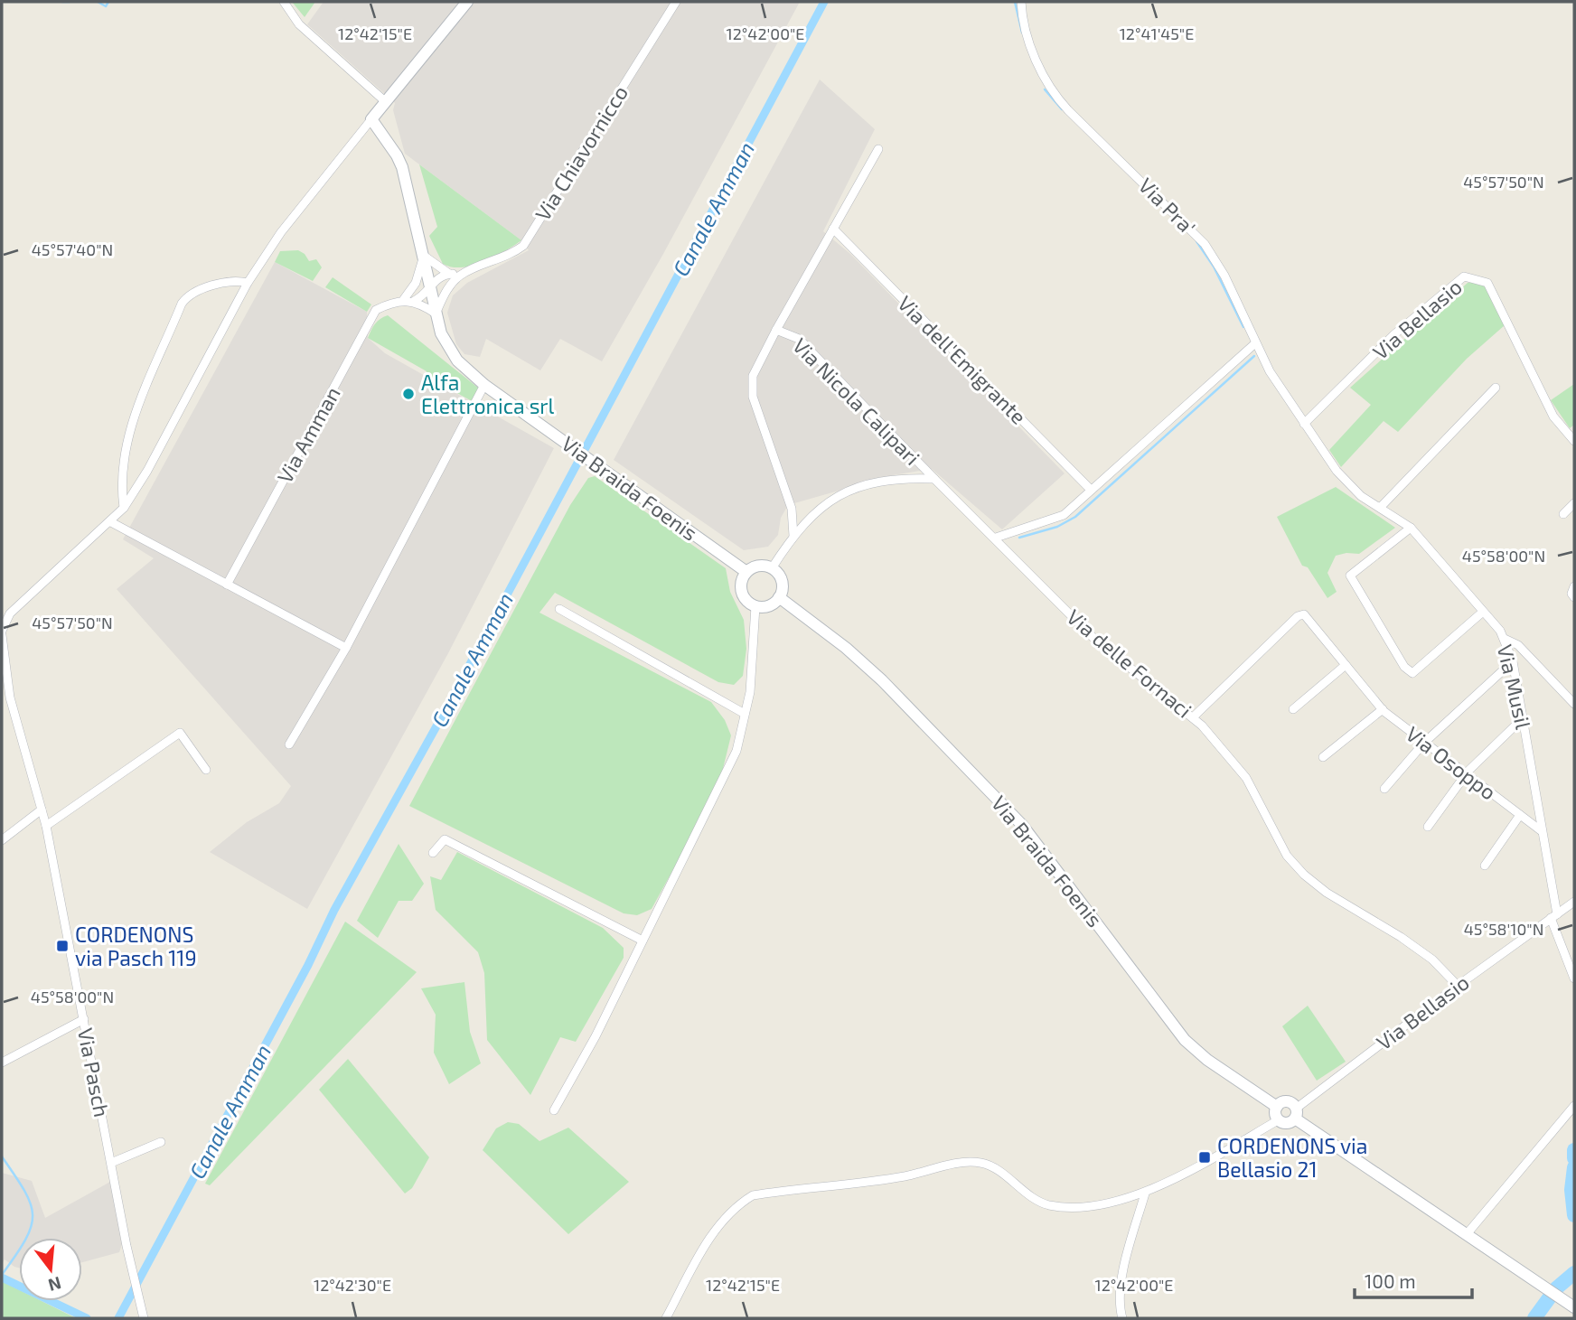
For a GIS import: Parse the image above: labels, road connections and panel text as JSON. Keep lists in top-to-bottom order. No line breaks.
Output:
{"streets":{"street":["Via Chiavornicco","Via Pra'","Via Bellasio","Via dell'Emigrante","Via Nicola Calipari","Via Amman","Via Braida Foenis","Via delle Fornaci","Via Musil","Via Osoppo","Via Pasch"]},"crossings":[["Via Chiavornicco","Via Braida Foenis"],["Via Pra'","Via Bellasio"],["Via Pra'","Via Musil"],["Via Bellasio","Via Braida Foenis"],["Via Bellasio","Via delle Fornaci"],["Via Bellasio","Via Musil"],["Via dell'Emigrante","Via Nicola Calipari"],["Via Nicola Calipari","Via delle Fornaci"],["Via delle Fornaci","Via Osoppo"],["Via Musil","Via Osoppo"]],"water":["Canale Amman"],"places":{"other":["Alfa Elettronica srl"],"transit":["CORDENONS via Pasch 119","CORDENONS via Bellasio 21"]},"scale_bar":"100 m","north":"bottom","coordinates":["12°42'15\"E","12°42'00\"E","12°41'45\"E","45°57'50\"N","45°57'40\"N","45°58'00\"N","45°58'10\"N","12°42'30\"E"]}
